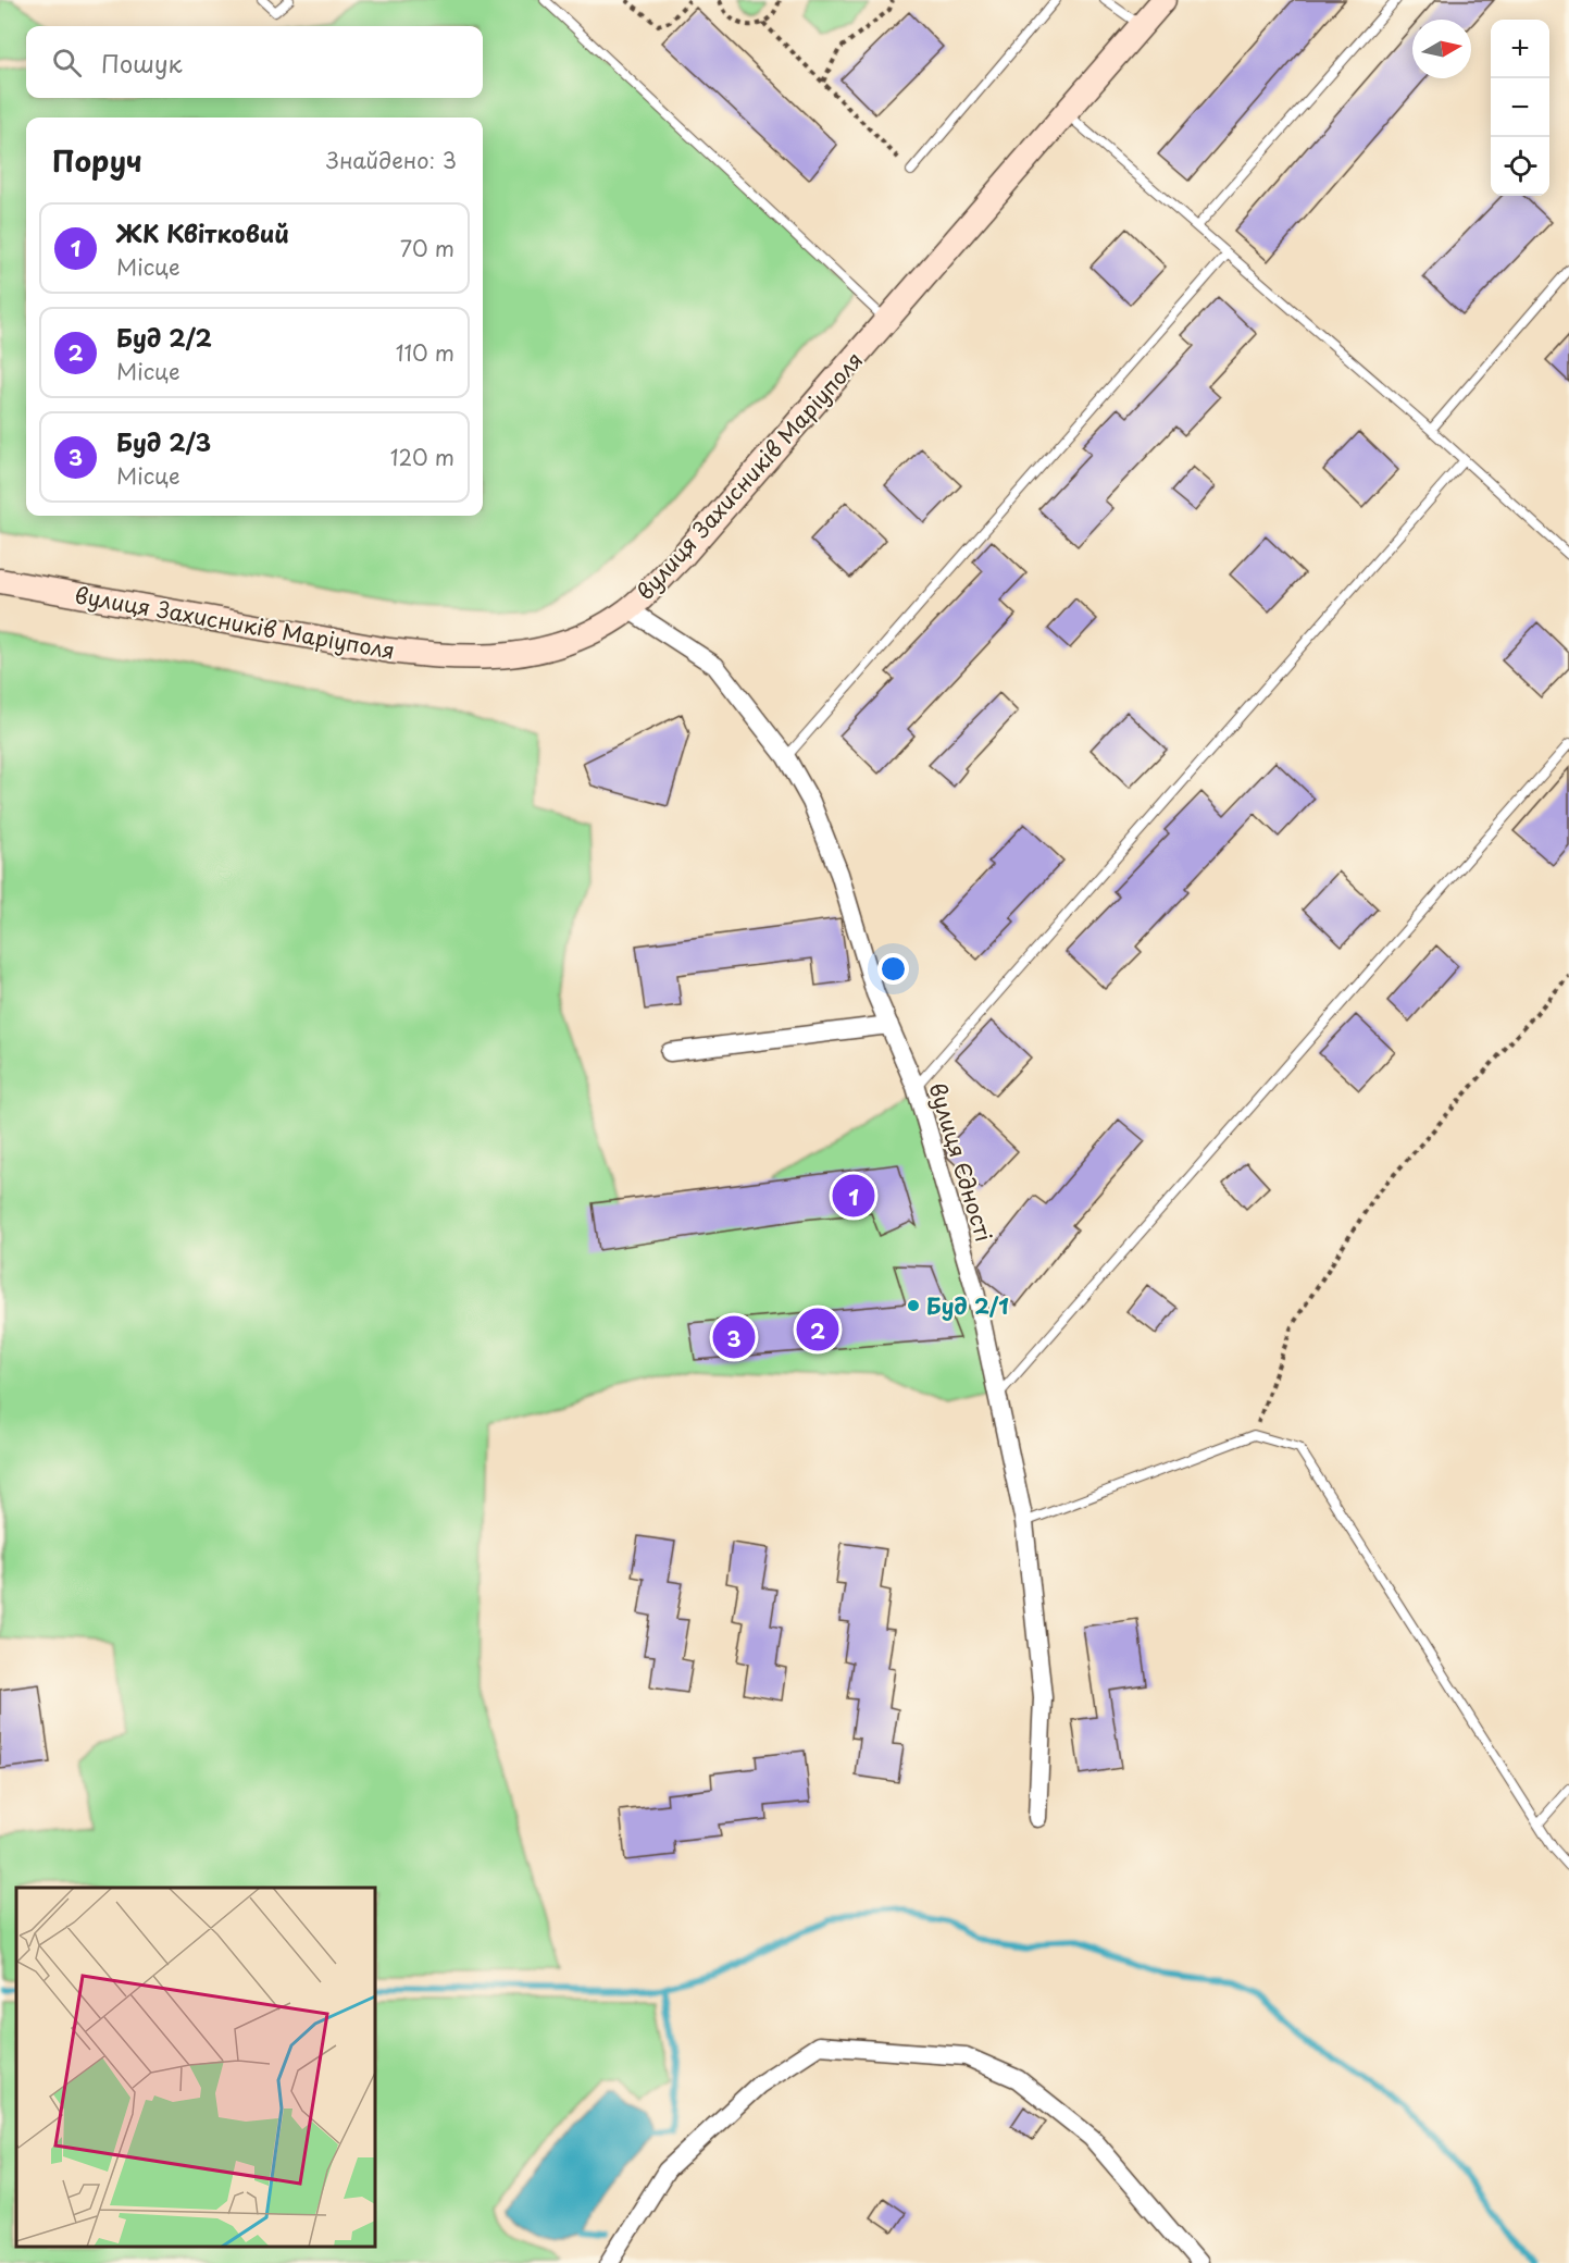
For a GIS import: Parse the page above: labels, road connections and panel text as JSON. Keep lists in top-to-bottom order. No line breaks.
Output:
{"streets":{"main road":["вулиця Захисників Маріуполя"],"street":["вулиця Єдності"]},"crossings":[["вулиця Захисників Маріуполя","вулиця Єдності"]],"places":["Буд 2/1"],"north":"right","page":{"map_buttons":["+","−"],"search":"Пошук","heading":["Поруч","Знайдено: 3"],"list":[{"mark":"1","name":"ЖК Квітковий","note":"Місце","value":"70 m"},{"mark":"2","name":"Буд 2/2","note":"Місце","value":"110 m"},{"mark":"3","name":"Буд 2/3","note":"Місце","value":"120 m"}],"pins":["1","2","3"]}}
